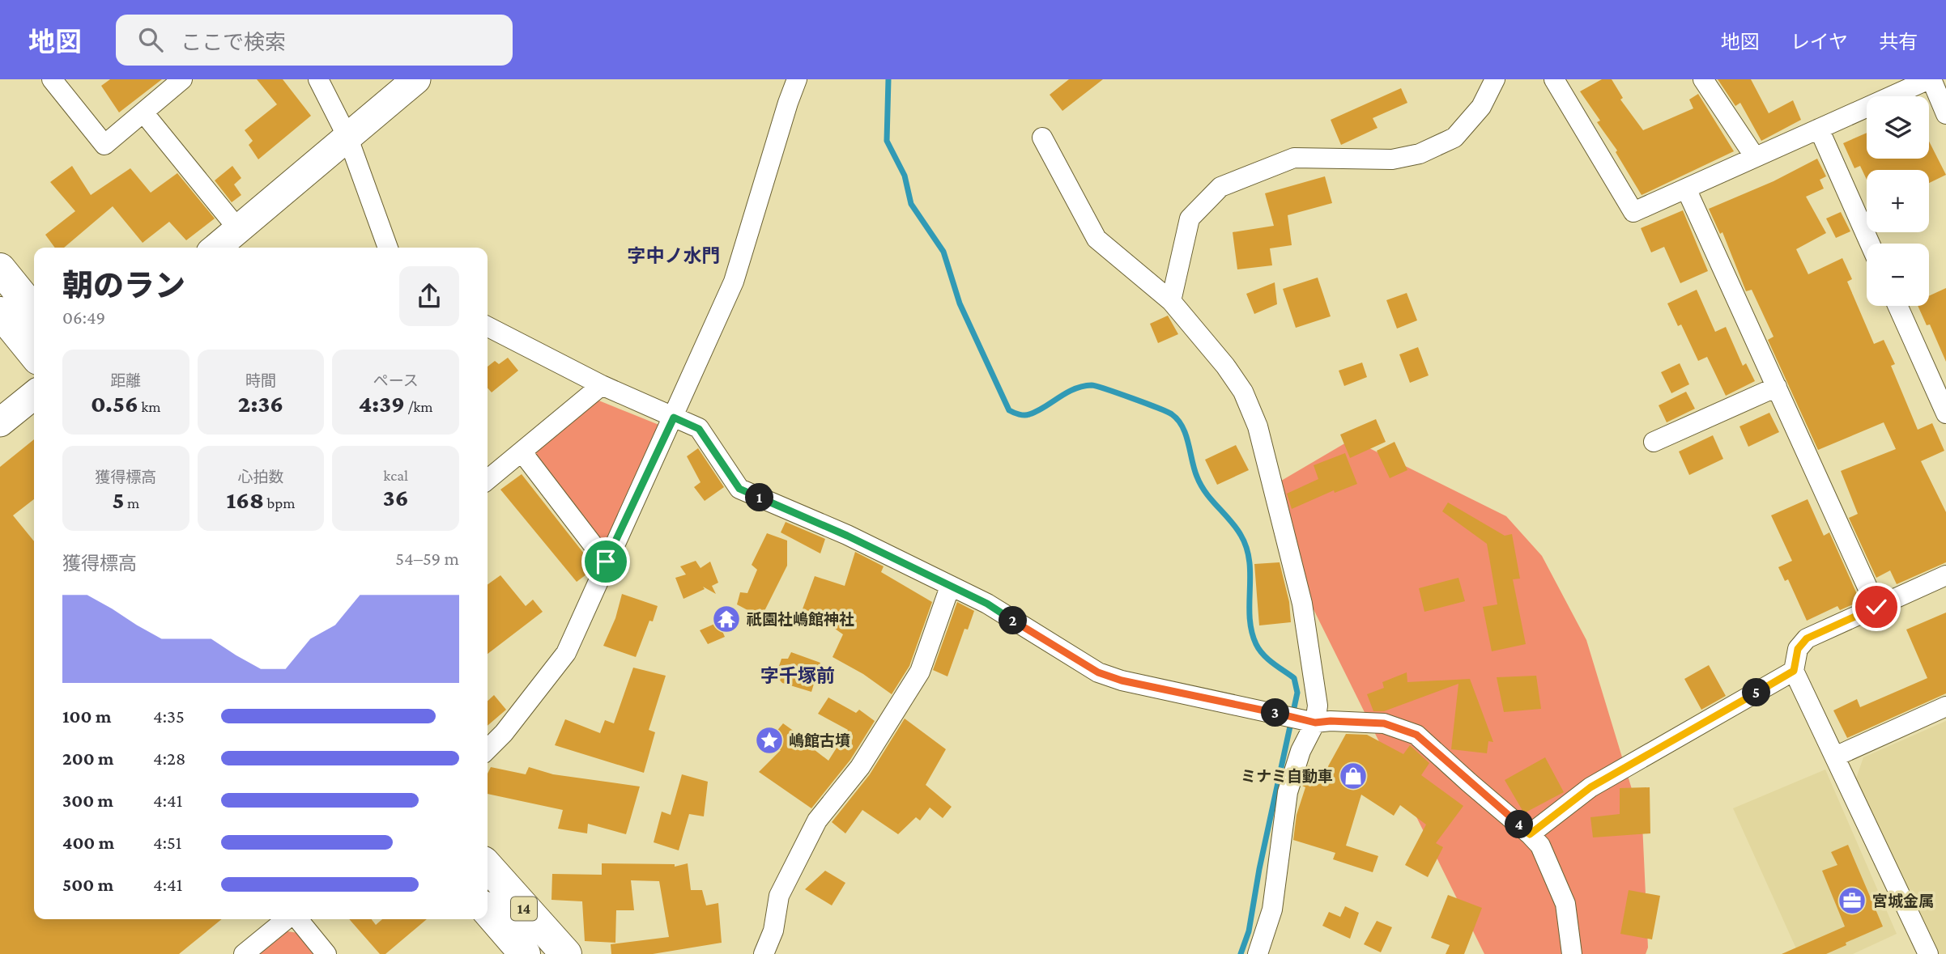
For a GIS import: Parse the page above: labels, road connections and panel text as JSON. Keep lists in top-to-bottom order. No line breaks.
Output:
{"streets":{"main road":["14"]},"districts":["字中ノ水門","字千塚前"],"places":{"temple":["祇園社嶋館神社"],"place":["嶋館古墳"],"shop":["ミナミ自動車"],"office":["宮城金属"]},"page":{"header":"地図","search":"ここで検索","nav":["地図","レイヤ","共有"],"map_buttons":["+","−"],"heading":["朝のラン","06:49"],"stats":[["距離","0.56 km"],["時間","2:36"],["ペース","4:39 /km"],["獲得標高","5 m"],["心拍数","168 bpm"],["kcal","36"]],"pins":["1","2","5","3","4"],"chart":["獲得標高","54–59 m"],"list":[{"name":"100 m","note":"4:35"},{"name":"200 m","note":"4:28"},{"name":"300 m","note":"4:41"},{"name":"400 m","note":"4:51"},{"name":"500 m","note":"4:41"}]}}
